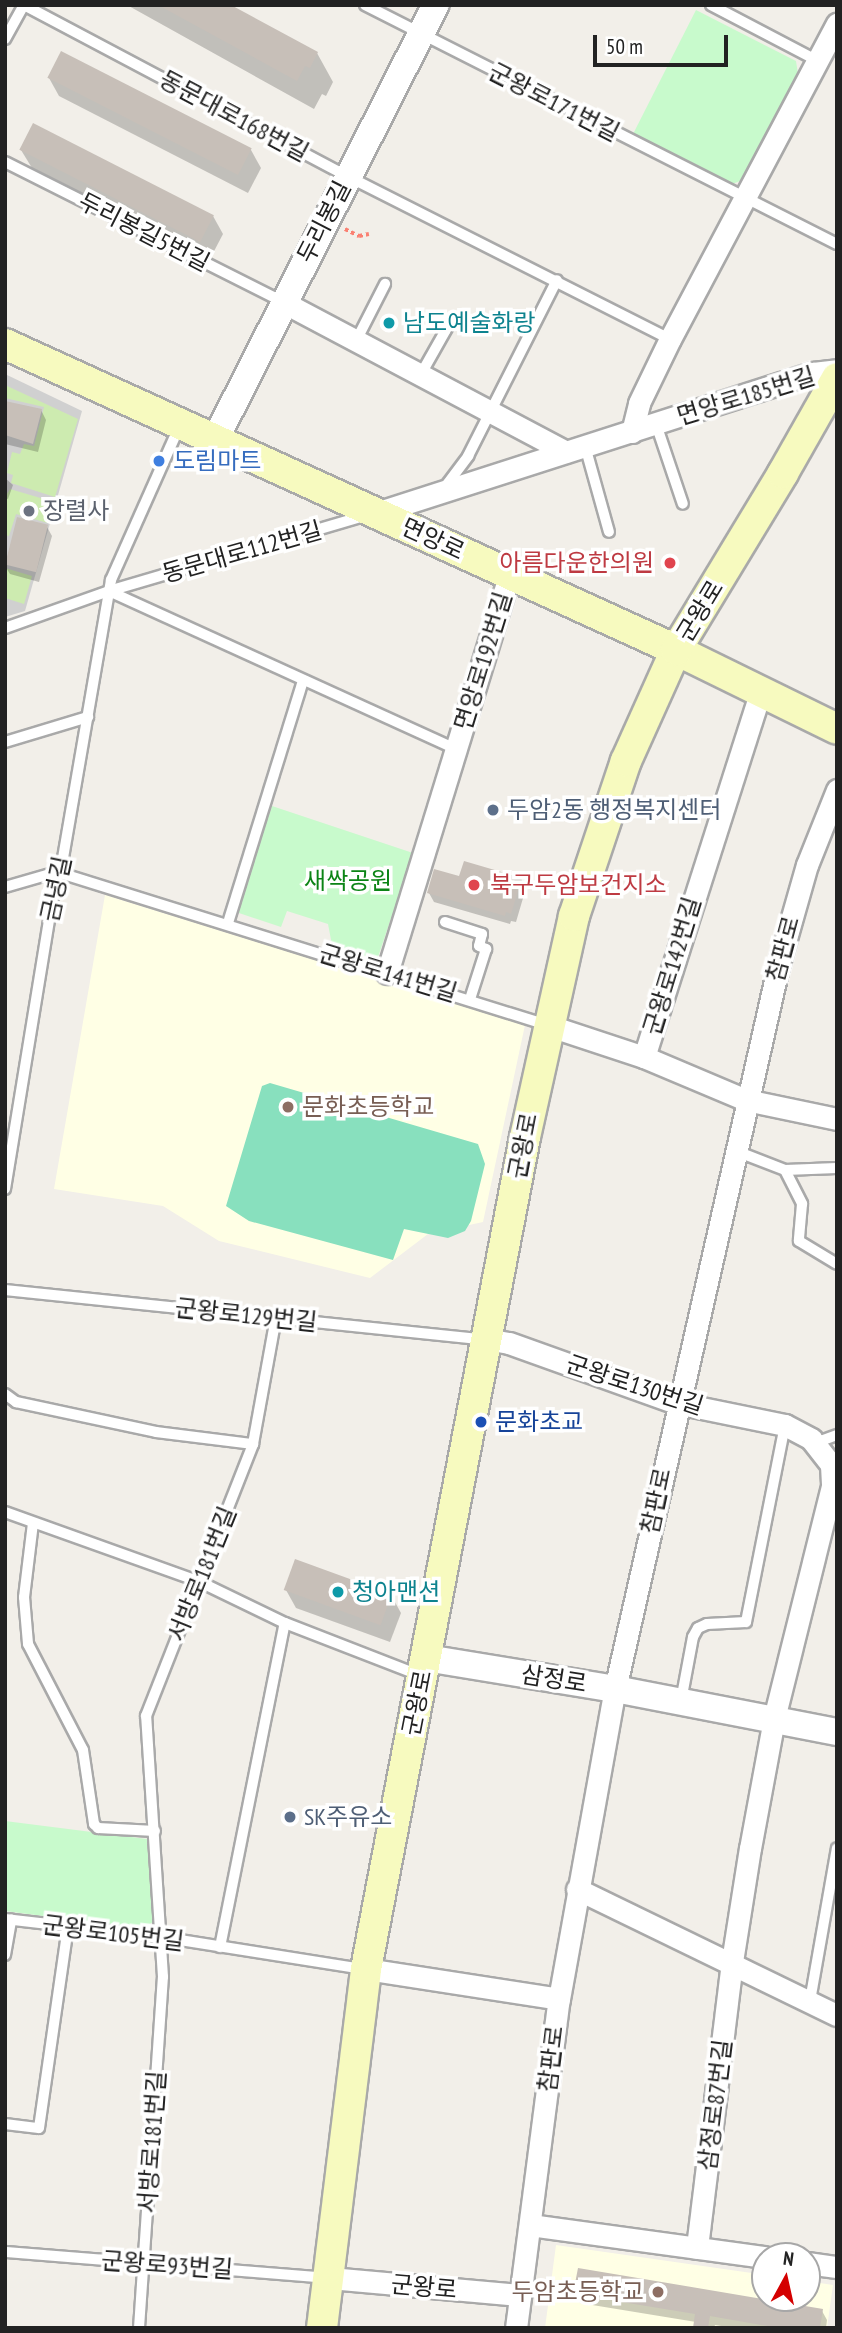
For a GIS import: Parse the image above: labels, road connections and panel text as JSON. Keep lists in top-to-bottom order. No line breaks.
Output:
{"streets":{"main road":["면앙로","군왕로"],"street":["두리봉길","면앙로185번길","면앙로192번길","참판로","군왕로142번길","군왕로130번길","삼정로","삼정로87번길"],"lane":["군왕로171번길","동문대로168번길","두리봉길5번길","동문대로112번길","금녕길","군왕로141번길","군왕로129번길","서방로181번길","군왕로105번길","군왕로93번길"]},"crossings":[["군왕로171번길","두리봉길"],["동문대로168번길","두리봉길"],["동문대로168번길","면앙로185번길"],["두리봉길","두리봉길5번길"],["두리봉길","면앙로"],["면앙로185번길","면앙로"],["면앙로185번길","동문대로112번길"],["면앙로","동문대로112번길"],["면앙로","군왕로"],["면앙로","면앙로192번길"],["면앙로","군왕로142번길"],["동문대로112번길","면앙로192번길"],["동문대로112번길","금녕길"],["군왕로","참판로"],["군왕로","군왕로142번길"],["군왕로","군왕로141번길"],["군왕로","군왕로129번길"],["군왕로","군왕로130번길"],["군왕로","삼정로"],["군왕로","군왕로105번길"],["군왕로","군왕로93번길"],["면앙로192번길","군왕로141번길"],["금녕길","군왕로141번길"],["참판로","군왕로142번길"],["참판로","군왕로130번길"],["참판로","삼정로"],["군왕로142번길","군왕로141번길"],["군왕로129번길","군왕로130번길"],["군왕로129번길","서방로181번길"],["서방로181번길","군왕로105번길"],["서방로181번길","군왕로93번길"],["삼정로","삼정로87번길"]],"parks":["새싹공원"],"places":["남도예술화랑","도림마트","장렬사","아름다운한의원","두암2동 행정복지센터","북구두암보건지소","문화초등학교","문화초교","청아맨션","SK주유소","두암초등학교"],"scale_bar":"50 m","north":"top"}
